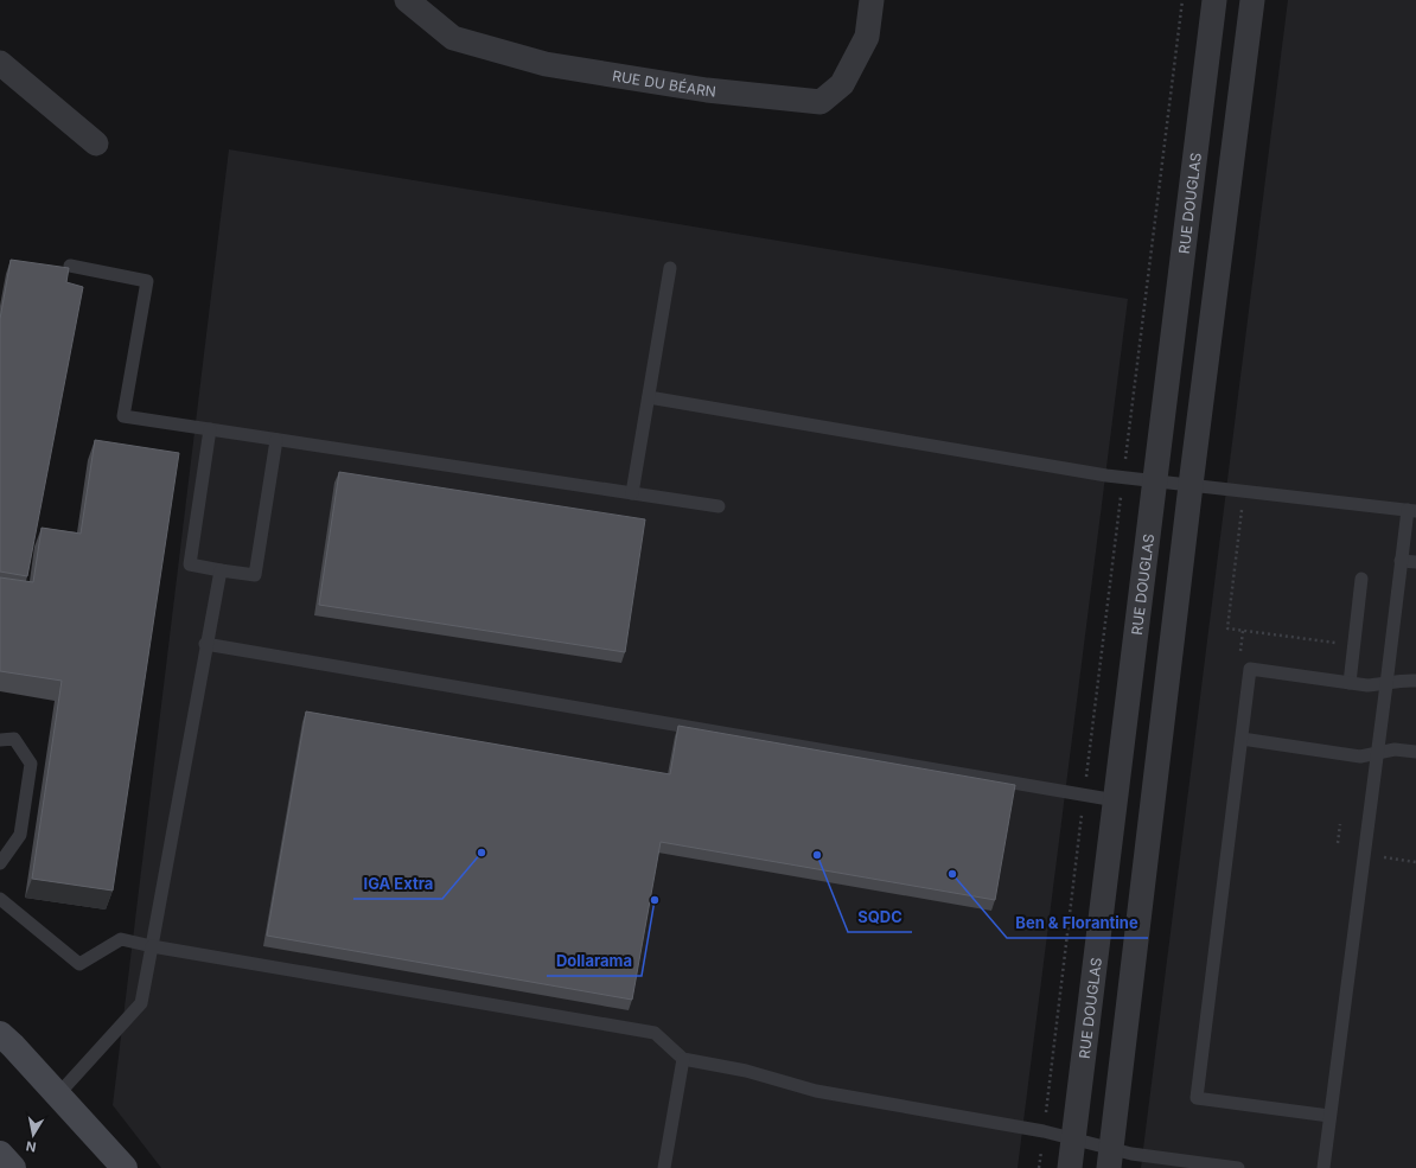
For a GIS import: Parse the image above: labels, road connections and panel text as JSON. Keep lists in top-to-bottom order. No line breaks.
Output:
{"streets":{"street":["RUE DU BÉARN","RUE DOUGLAS"]},"places":["IGA Extra","SQDC","Ben & Florantine","Dollarama"],"north":"bottom"}
